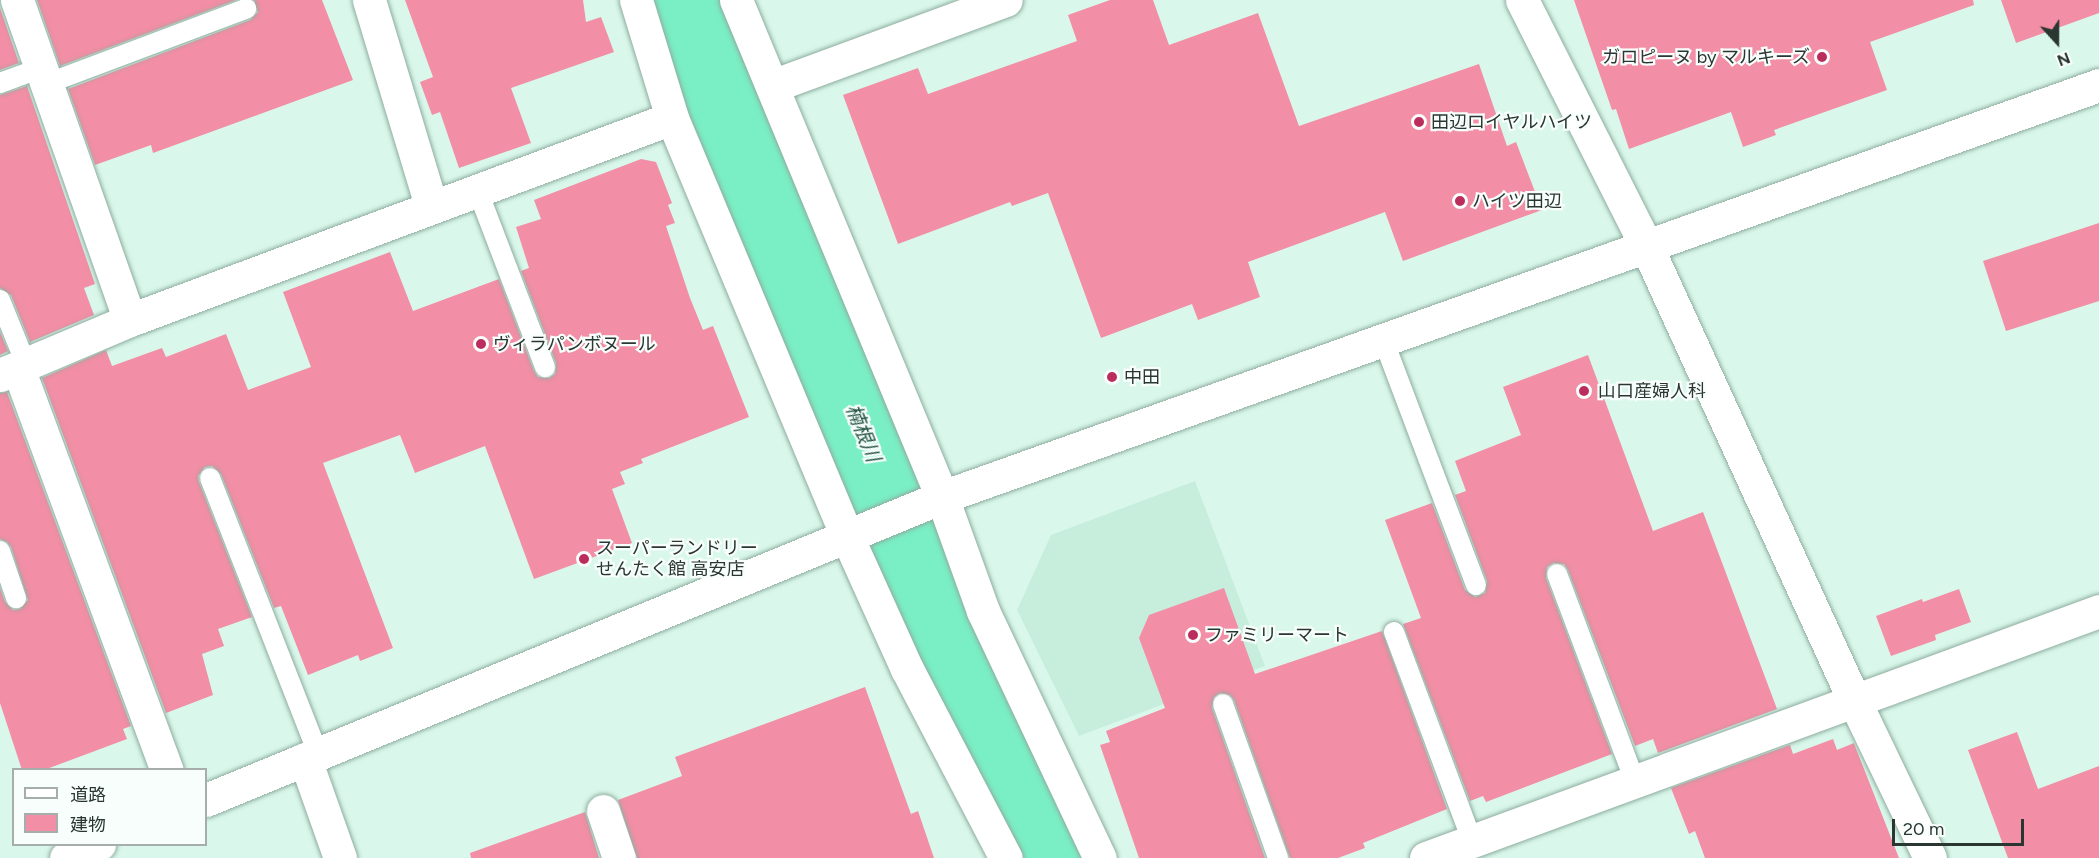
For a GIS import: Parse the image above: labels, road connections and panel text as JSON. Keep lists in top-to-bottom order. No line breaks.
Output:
{"water":["楠根川"],"places":["ガロピーヌ by マルキーズ","田辺ロイヤルハイツ","ハイツ田辺","ヴィラパンボヌール","中田","山口産婦人科","スーパーランドリー せんたく館 高安店","ファミリーマート"],"legend":["道路","建物"],"scale_bar":"20 m","north":"bottom"}
